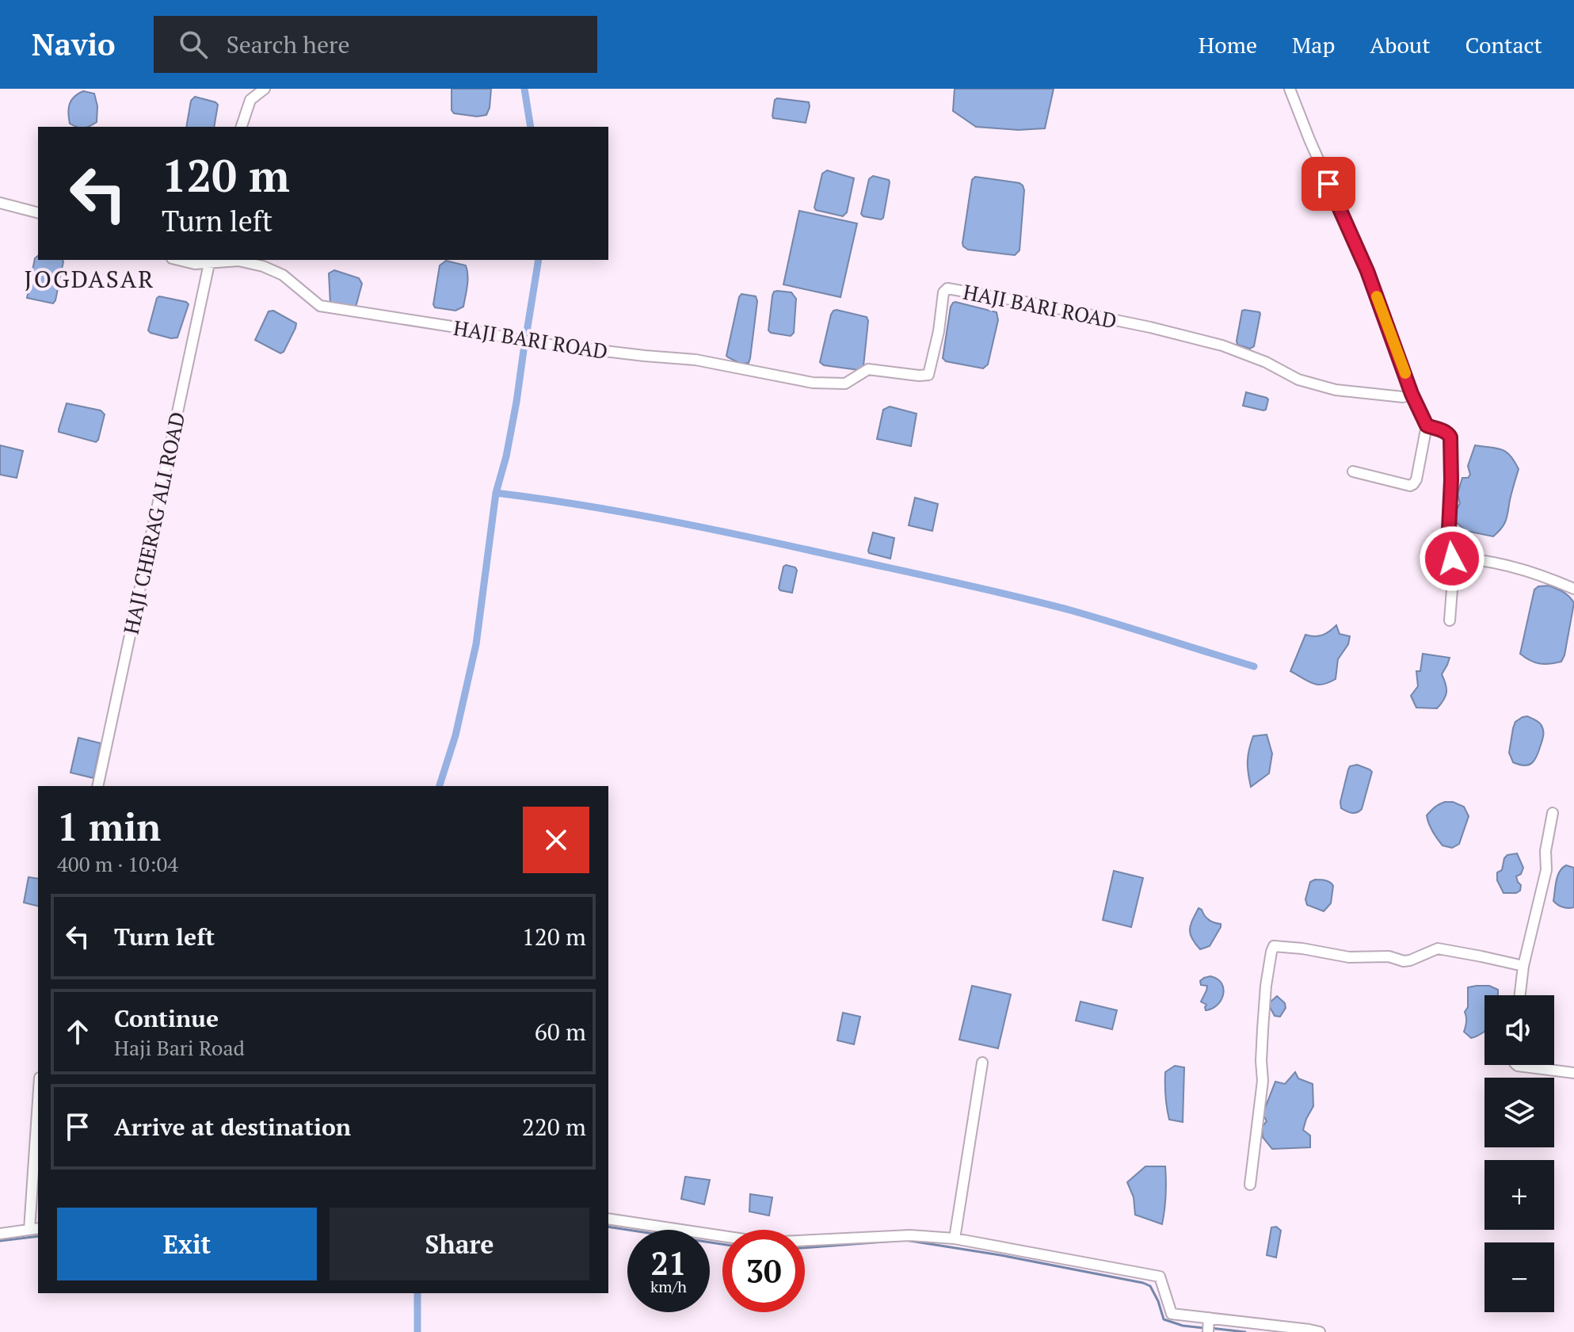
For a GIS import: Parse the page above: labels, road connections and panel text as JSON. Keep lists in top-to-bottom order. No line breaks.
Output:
{"streets":{"street":["HAJI BARI ROAD","HAJI CHERAG ALI ROAD"]},"crossings":[["HAJI BARI ROAD","HAJI CHERAG ALI ROAD"]],"districts":["JOGDASAR"],"page":{"header":"Navio","search":"Search here","nav":["Home","Map","About","Contact"],"turn":["120 m","Turn left"],"heading":["1 min","400 m · 10:04"],"list":[{"name":"Turn left","value":"120 m"},{"name":"Continue","note":"Haji Bari Road","value":"60 m"},{"name":"Arrive at destination","value":"220 m"}],"map_buttons":["+","−"],"buttons":["Exit","Share"],"speed":"21 km/h","limit":"30"}}
